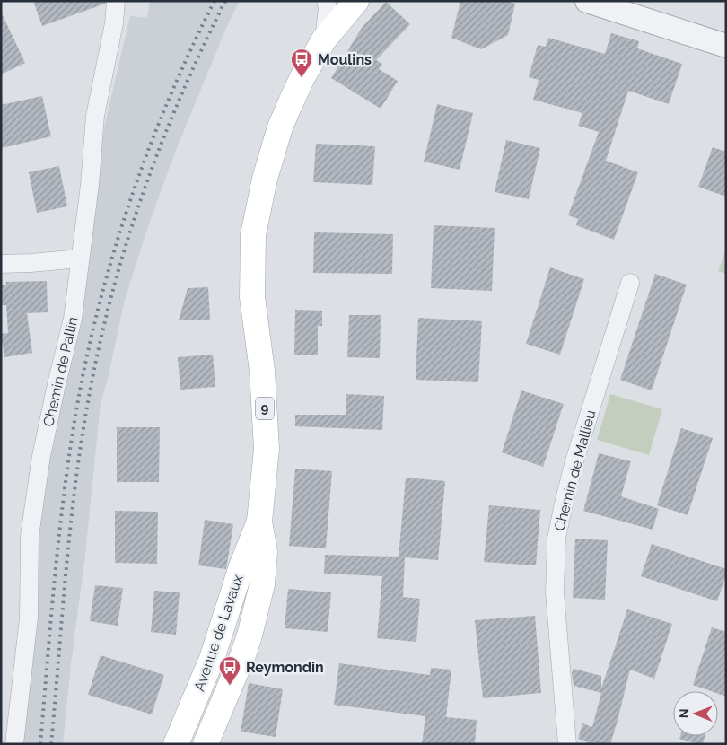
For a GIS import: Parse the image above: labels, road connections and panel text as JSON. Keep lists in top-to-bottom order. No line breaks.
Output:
{"streets":{"main road":["9","Avenue de Lavaux"],"street":["Chemin de Pallin","Chemin de Mallieu"]},"places":{"bus stop":["Moulins","Reymondin"]},"north":"left"}
